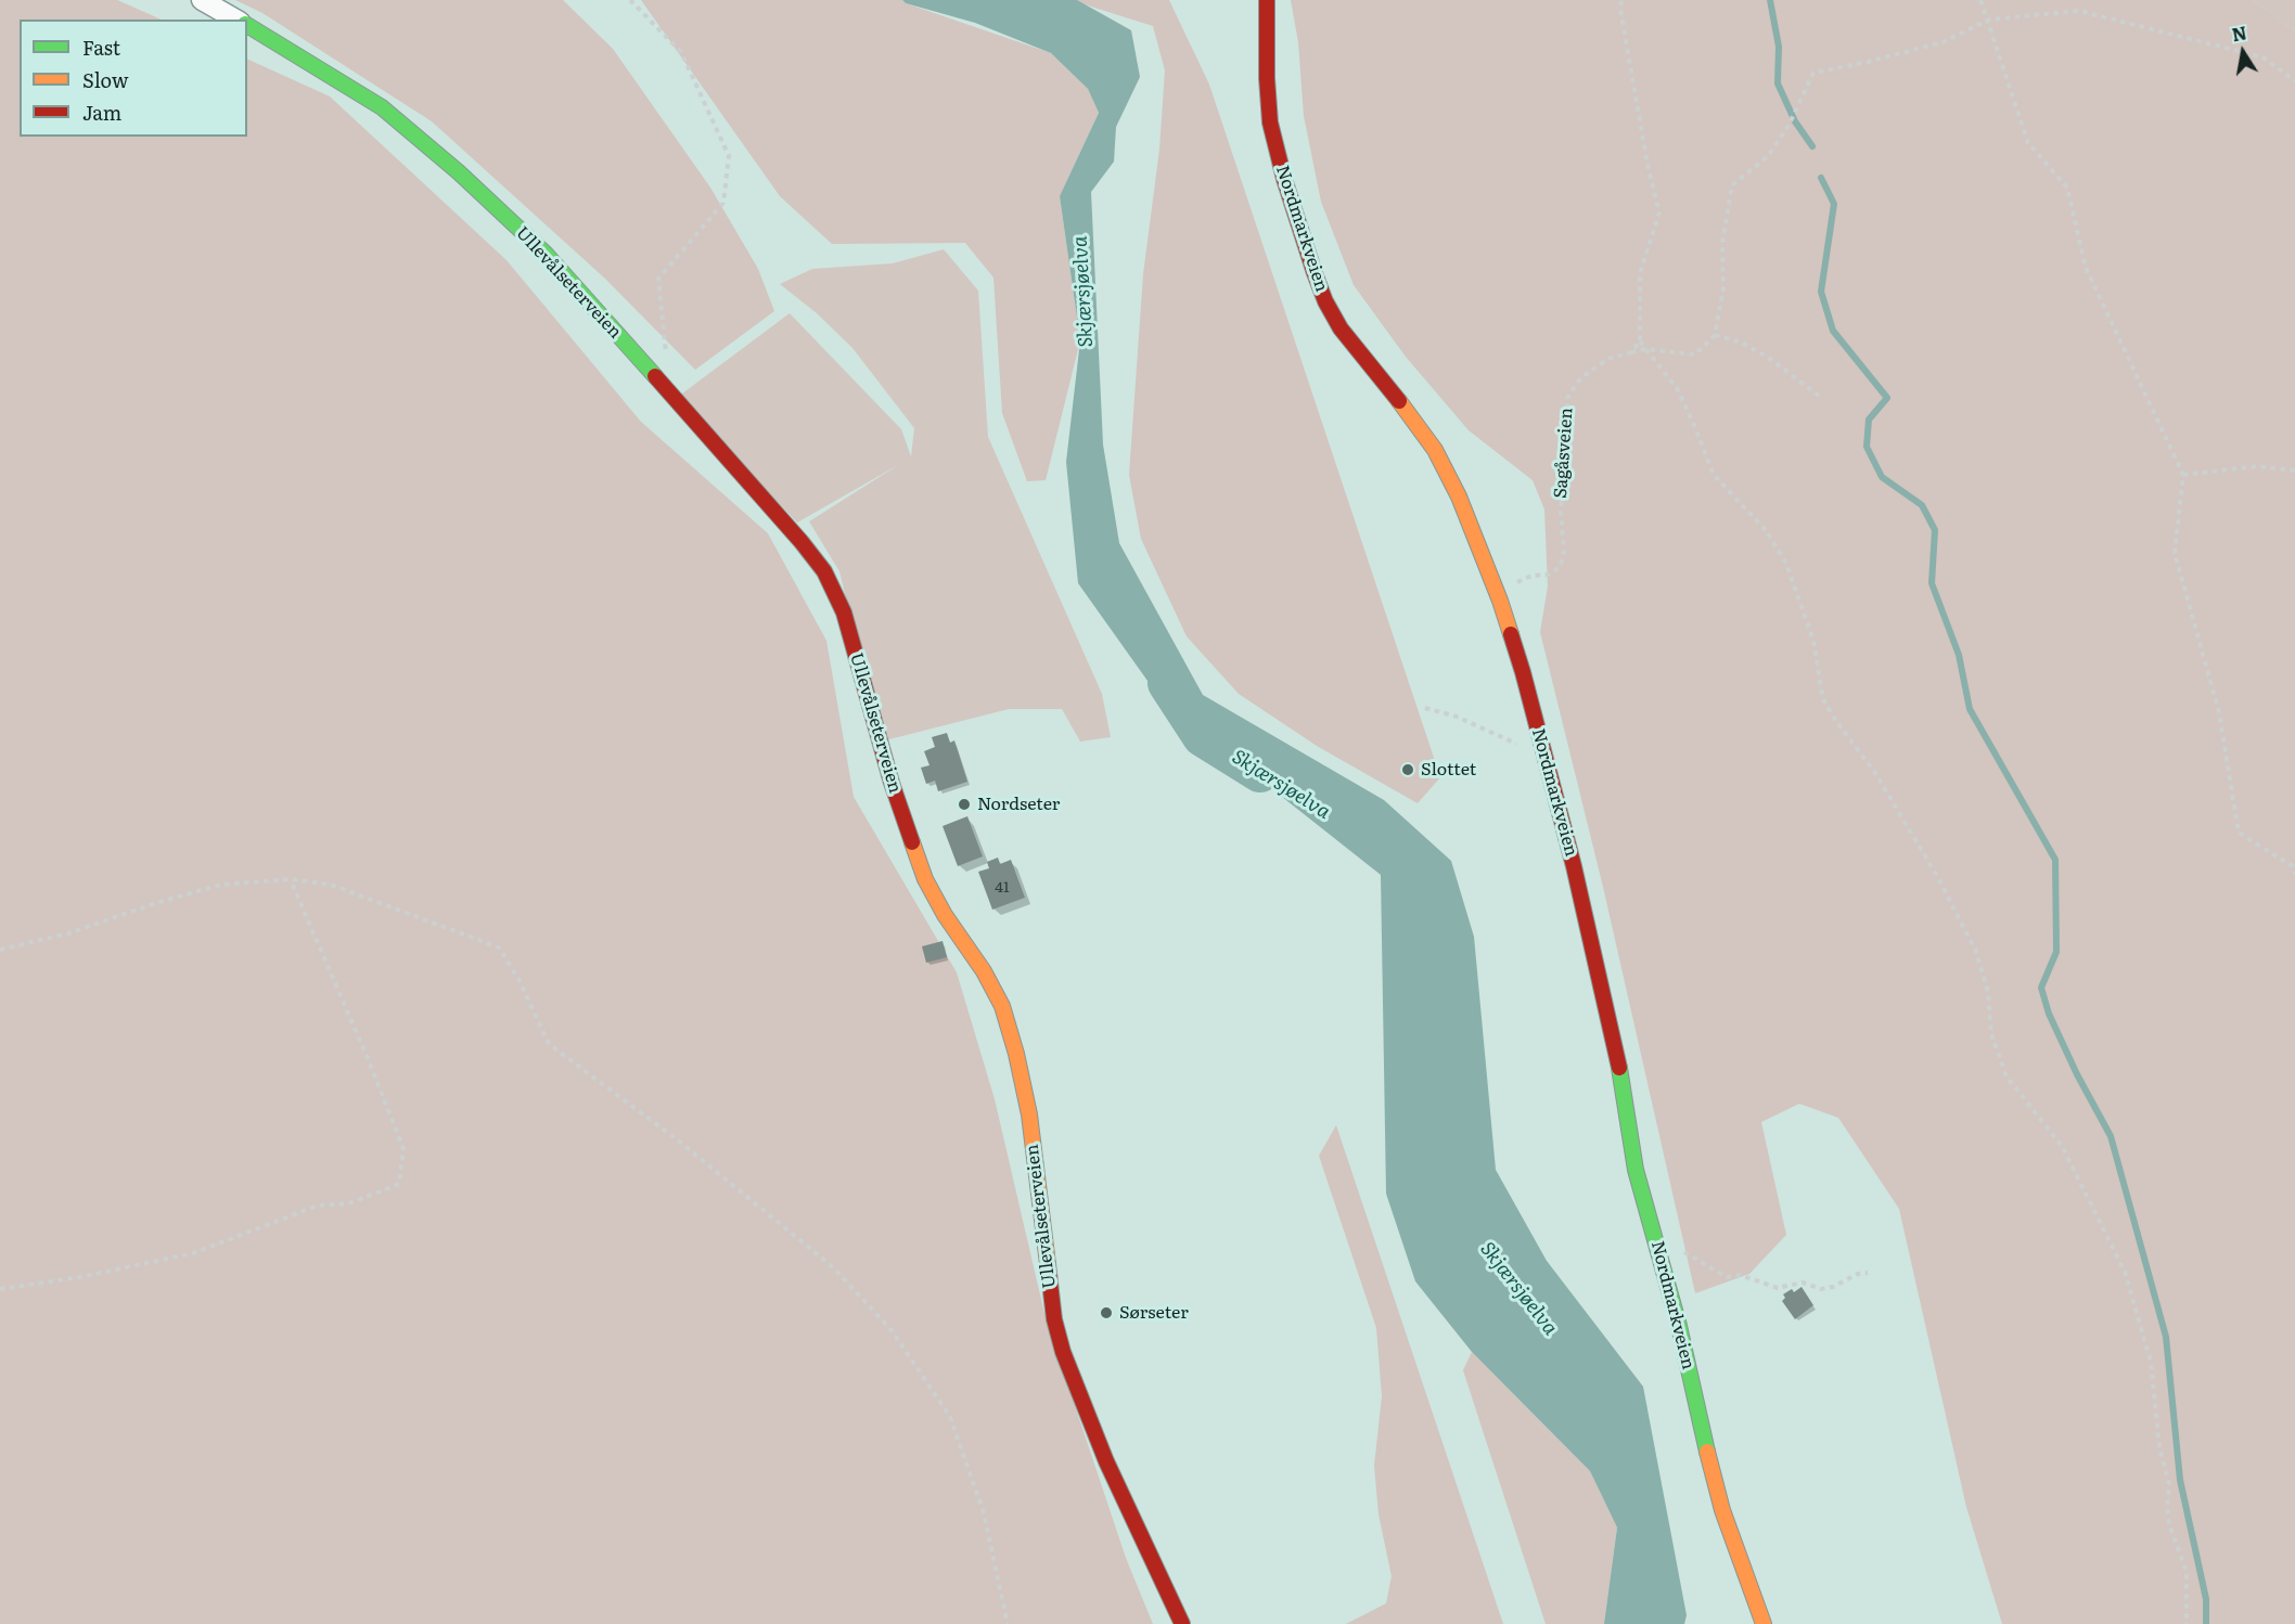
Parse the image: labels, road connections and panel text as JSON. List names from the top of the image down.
{
  "streets": {
    "street": ["Nordmarkveien", "Ullevålseterveien"],
    "path": ["Sagåsveien"]
  },
  "crossings": [
    ["Nordmarkveien", "Sagåsveien"]
  ],
  "water": ["Skjærsjøelva"],
  "places": ["Slottet", "Nordseter", "Sørseter"],
  "house_numbers": ["41"],
  "legend": ["Fast", "Slow", "Jam"],
  "north": "top"
}
